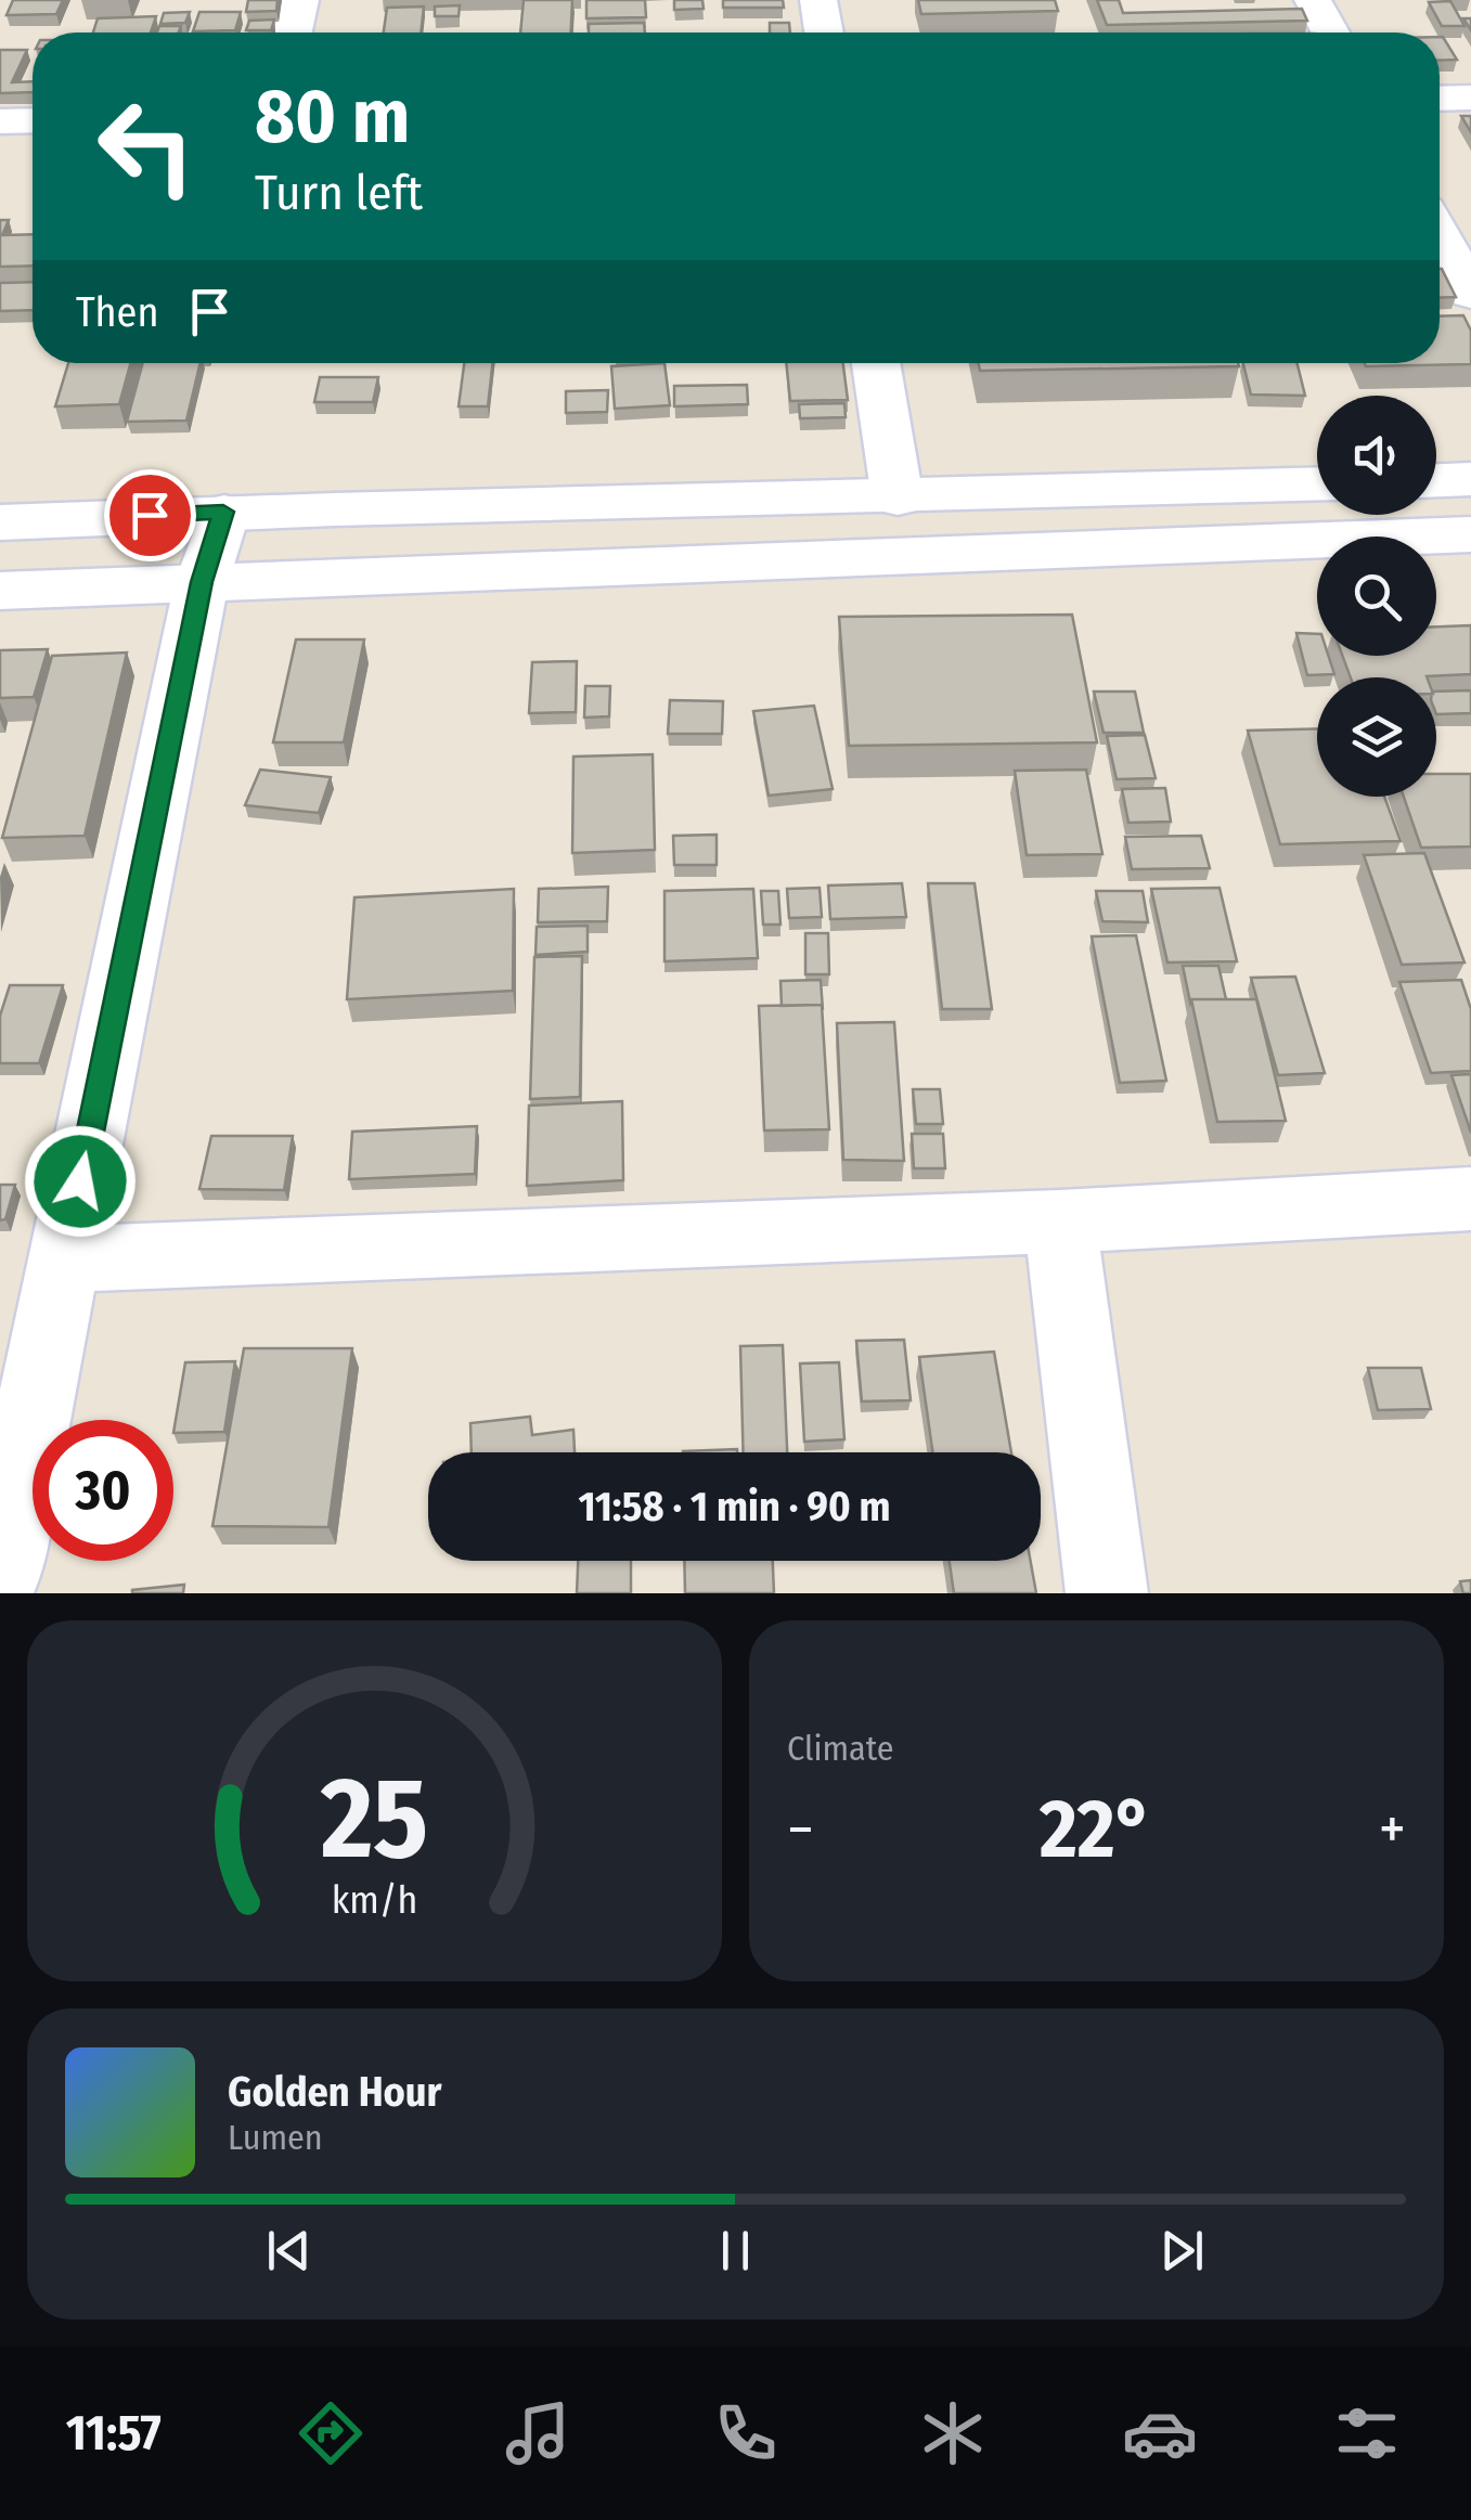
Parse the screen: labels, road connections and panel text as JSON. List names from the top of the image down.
{
  "page": {
    "turn": ["80 m", "Turn left"],
    "then": "Then",
    "limit": "30",
    "trip": "11:58 · 1 min · 90 m",
    "tile": "Climate",
    "heat": ["−", "22°", "+"],
    "song": ["Golden Hour", "Lumen"],
    "tabs": "11:57",
    "gauge": ["25", "km/h"]
  }
}
